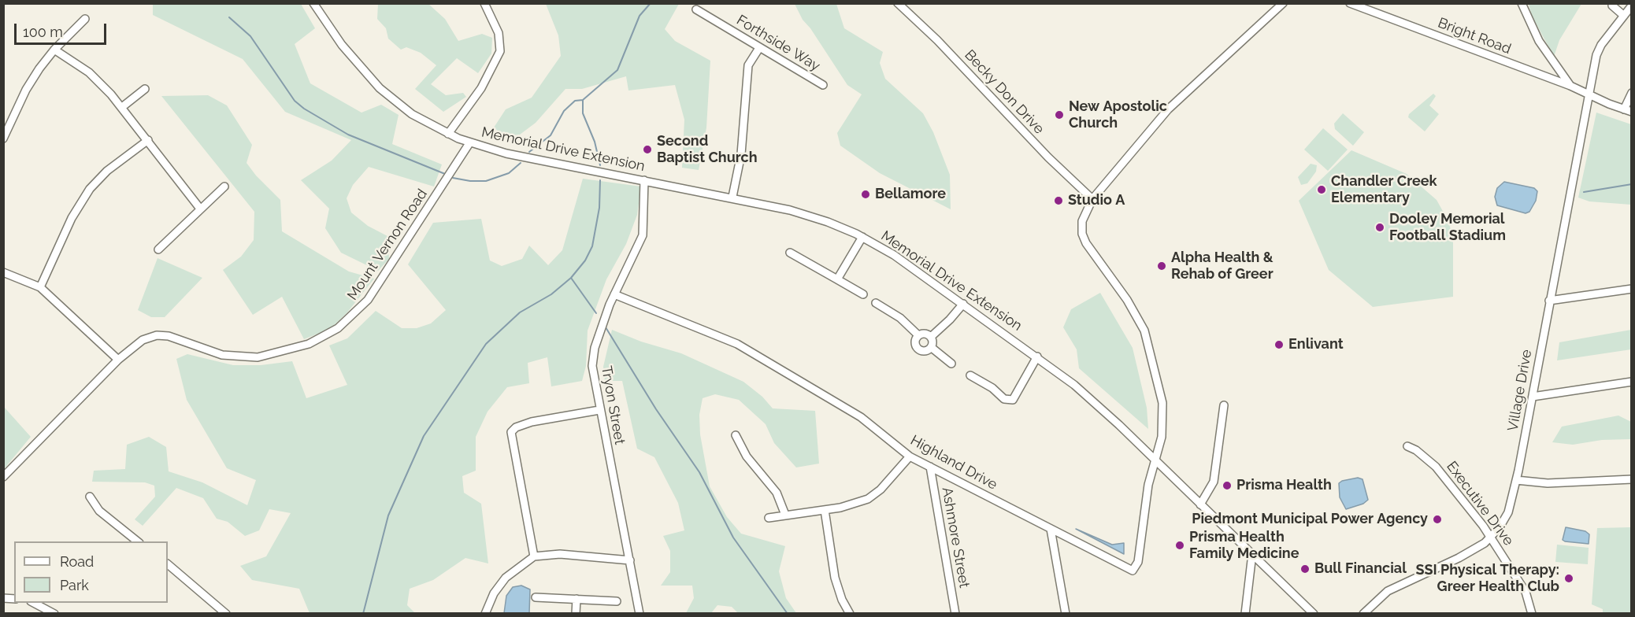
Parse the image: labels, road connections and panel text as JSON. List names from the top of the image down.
{
  "streets": {
    "street": [
      "Bright Road",
      "Forthside Way",
      "Becky Don Drive",
      "Memorial Drive Extension",
      "Mount Vernon Road",
      "Village Drive",
      "Tryon Street",
      "Highland Drive",
      "Executive Drive",
      "Ashmore Street"
    ]
  },
  "crossings": [
    ["Bright Road", "Village Drive"],
    ["Memorial Drive Extension", "Mount Vernon Road"],
    ["Memorial Drive Extension", "Tryon Street"],
    ["Memorial Drive Extension", "Highland Drive"],
    ["Village Drive", "Executive Drive"],
    ["Tryon Street", "Highland Drive"],
    ["Highland Drive", "Ashmore Street"]
  ],
  "places": [
    "New Apostolic Church",
    "Second Baptist Church",
    "Chandler Creek Elementary",
    "Bellamore",
    "Studio A",
    "Dooley Memorial Football Stadium",
    "Alpha Health & Rehab of Greer",
    "Enlivant",
    "Prisma Health",
    "Piedmont Municipal Power Agency",
    "Prisma Health Family Medicine",
    "Bull Financial",
    "SSI Physical Therapy: Greer Health Club"
  ],
  "legend": ["Road", "Park"],
  "scale_bar": "100 m"
}
